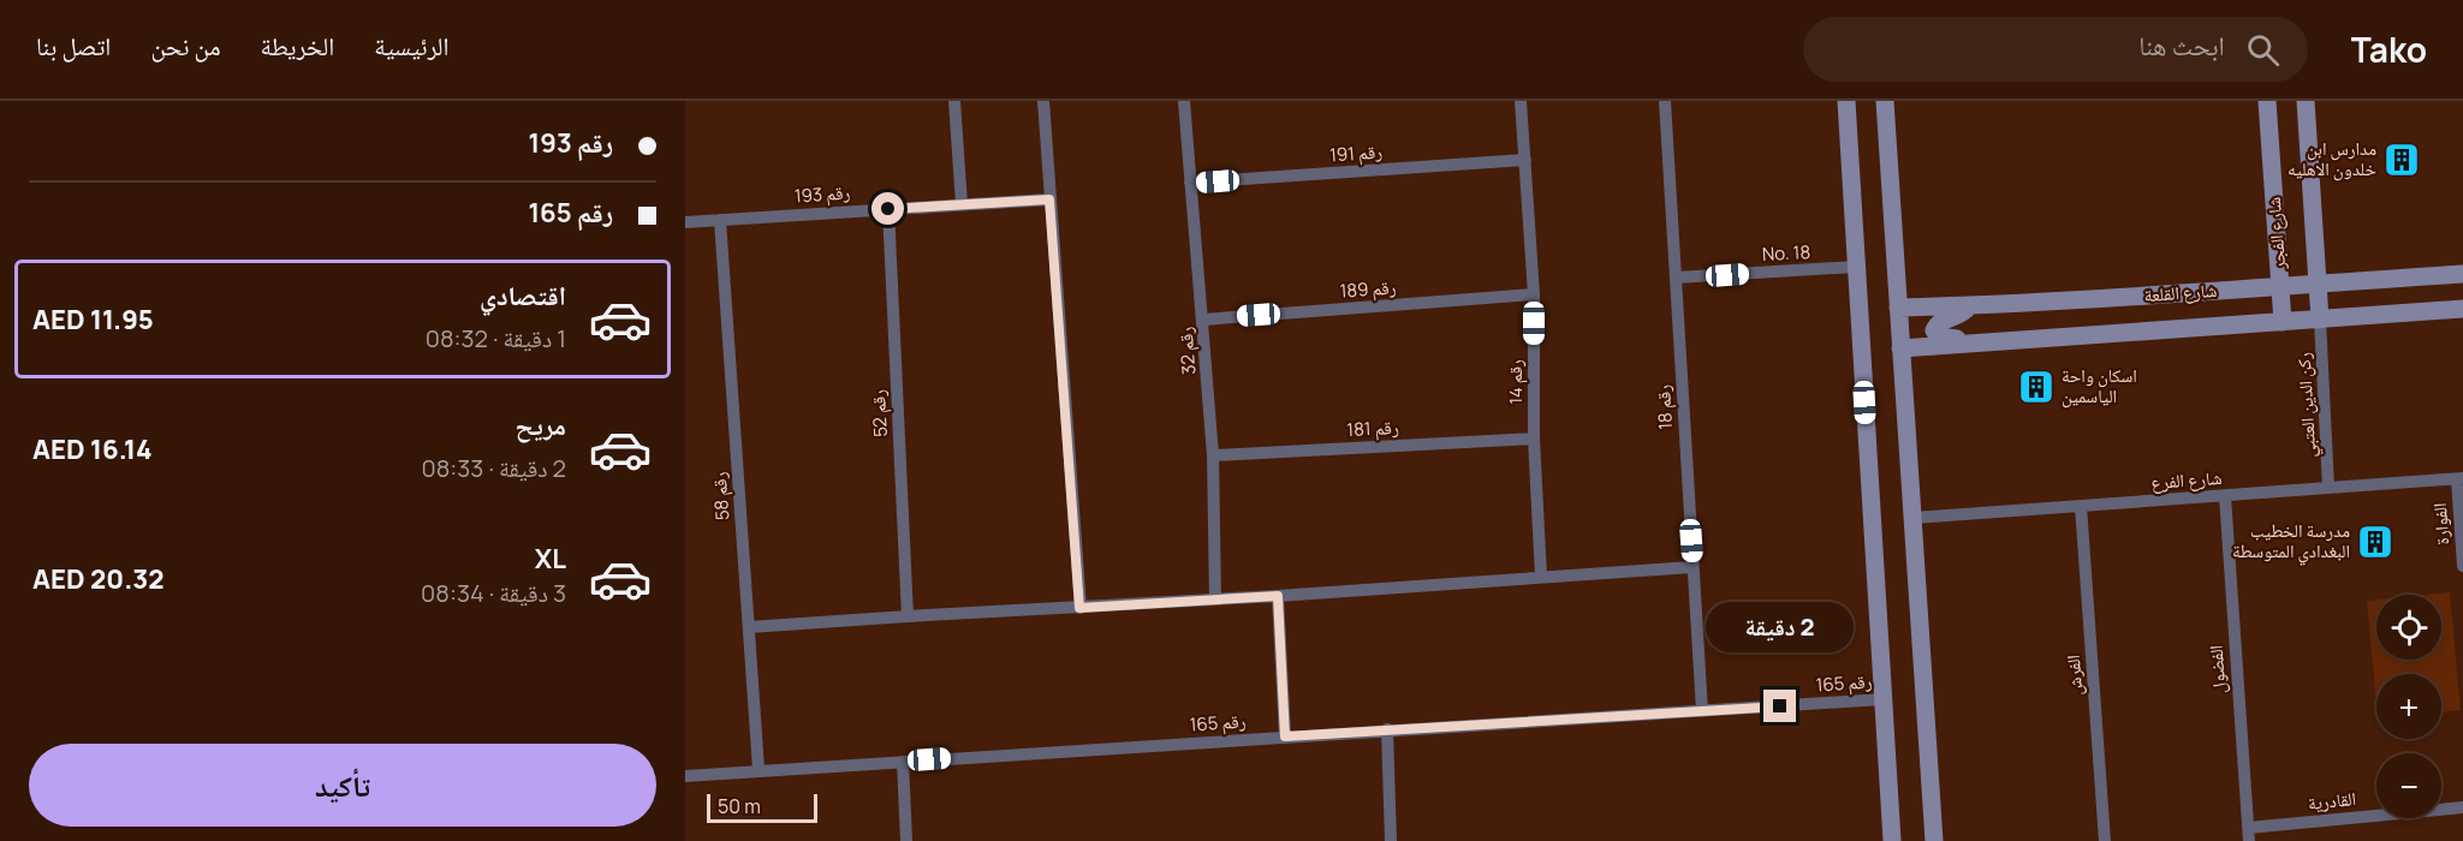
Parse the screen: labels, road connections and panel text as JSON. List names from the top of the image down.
{
  "streets": {
    "street": [
      "رقم 191",
      "رقم 193",
      "شارع الفجر",
      "No. 18",
      "رقم 189",
      "شارع القلعة",
      "رقم 32",
      "رقم 14",
      "ركن الدين العتبي",
      "رقم 18",
      "رقم 52",
      "رقم 181",
      "شارع الفرع",
      "رقم 58",
      "الفوارة",
      "الفضول",
      "الفرش",
      "رقم 165",
      "القادرية"
    ]
  },
  "crossings": [
    ["رقم 191", "رقم 32"],
    ["رقم 191", "رقم 14"],
    ["رقم 193", "رقم 52"],
    ["رقم 193", "رقم 58"],
    ["شارع الفجر", "شارع القلعة"],
    ["شارع الفجر", "ركن الدين العتبي"],
    ["No. 18", "رقم 18"],
    ["رقم 189", "رقم 32"],
    ["رقم 189", "رقم 14"],
    ["شارع القلعة", "ركن الدين العتبي"],
    ["رقم 32", "رقم 181"],
    ["رقم 14", "رقم 181"],
    ["ركن الدين العتبي", "شارع الفرع"],
    ["رقم 18", "رقم 165"],
    ["شارع الفرع", "الفوارة"],
    ["شارع الفرع", "الفضول"],
    ["شارع الفرع", "الفرش"],
    ["رقم 58", "رقم 165"],
    ["الفضول", "القادرية"]
  ],
  "places": {
    "building": ["مدارس ابن خلدون الاهليه", "اسكان واحة الياسمين", "مدرسة الخطيب البغدادي المتوسطة"]
  },
  "scale_bar": "50 m",
  "page": {
    "header": "Tako",
    "search": "ابحث هنا",
    "nav": [
      "الرئيسية",
      "الخريطة",
      "من نحن",
      "اتصل بنا"
    ],
    "banner": ["رقم 193", "رقم 165"],
    "list": [
      {
        "name": "اقتصادي",
        "note": "1 دقيقة · 08:32",
        "value": "AED 11.95"
      },
      {
        "name": "مريح",
        "note": "2 دقيقة · 08:33",
        "value": "AED 16.14"
      },
      {
        "name": "XL",
        "note": "3 دقيقة · 08:34",
        "value": "AED 20.32"
      }
    ],
    "map_buttons": ["+", "−"],
    "bubble": "2 دقيقة",
    "buttons": "تأكيد",
    "scale": "50 m"
  }
}
